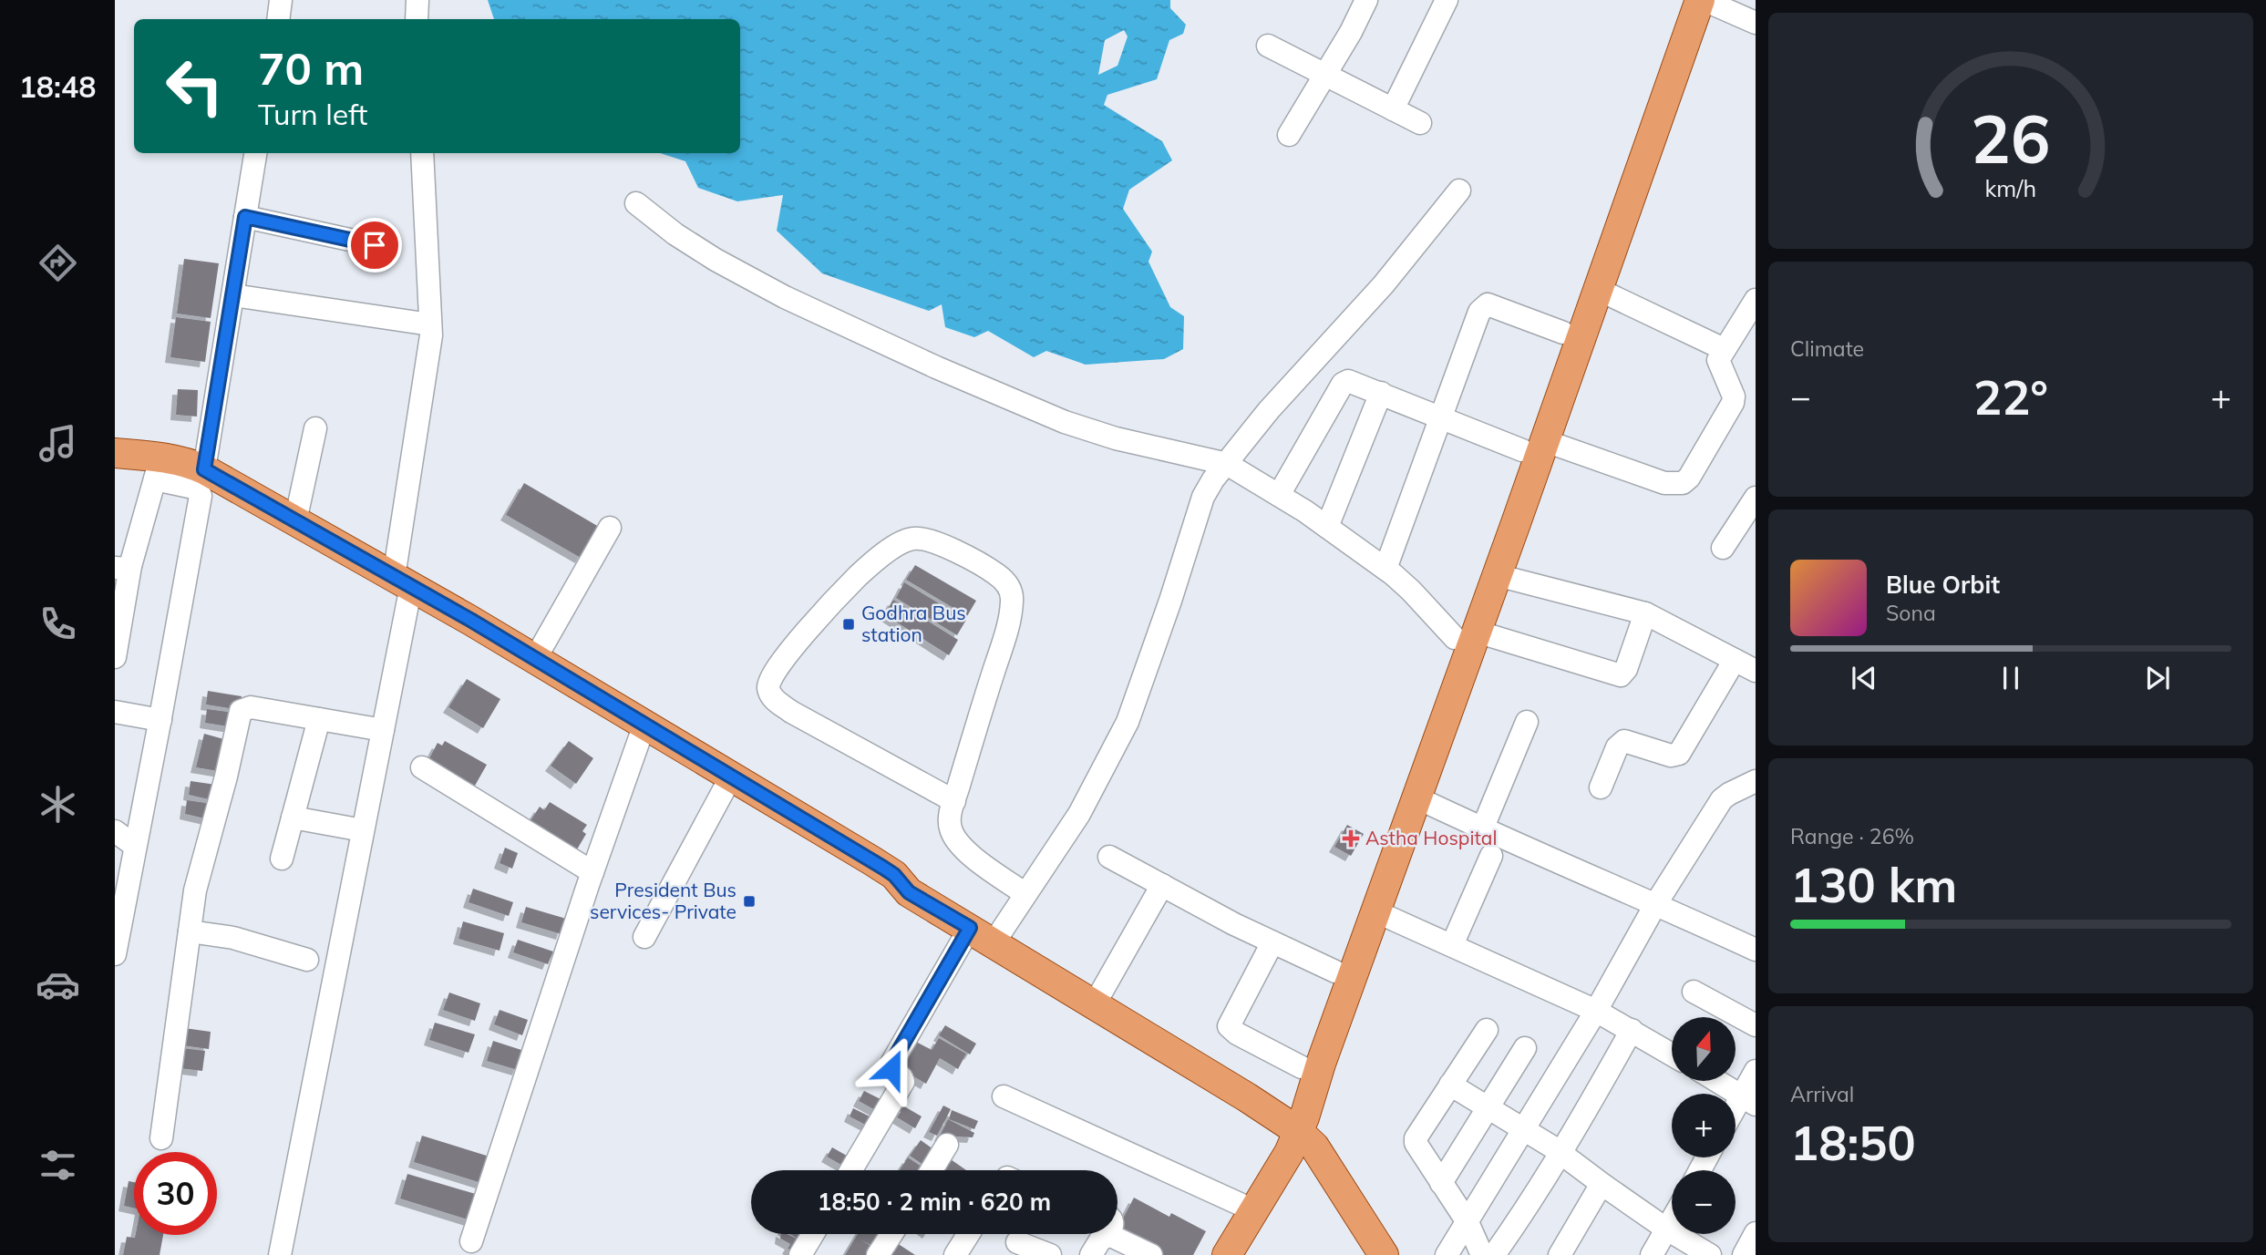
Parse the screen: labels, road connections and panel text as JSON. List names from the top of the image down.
{
  "places": {
    "transit": ["Godhra Bus station", "President Bus services- Private"],
    "health": ["Astha Hospital"]
  },
  "north": "top",
  "page": {
    "tabs": "18:48",
    "turn": ["70 m", "Turn left"],
    "tile": [
      "Climate",
      ["Range · 26%", "130 km"],
      ["Arrival", "18:50"]
    ],
    "heat": ["−", "22°", "+"],
    "song": ["Blue Orbit", "Sona"],
    "map_buttons": ["+", "−"],
    "limit": "30",
    "trip": "18:50 · 2 min · 620 m",
    "gauge": ["26", "km/h"]
  }
}
